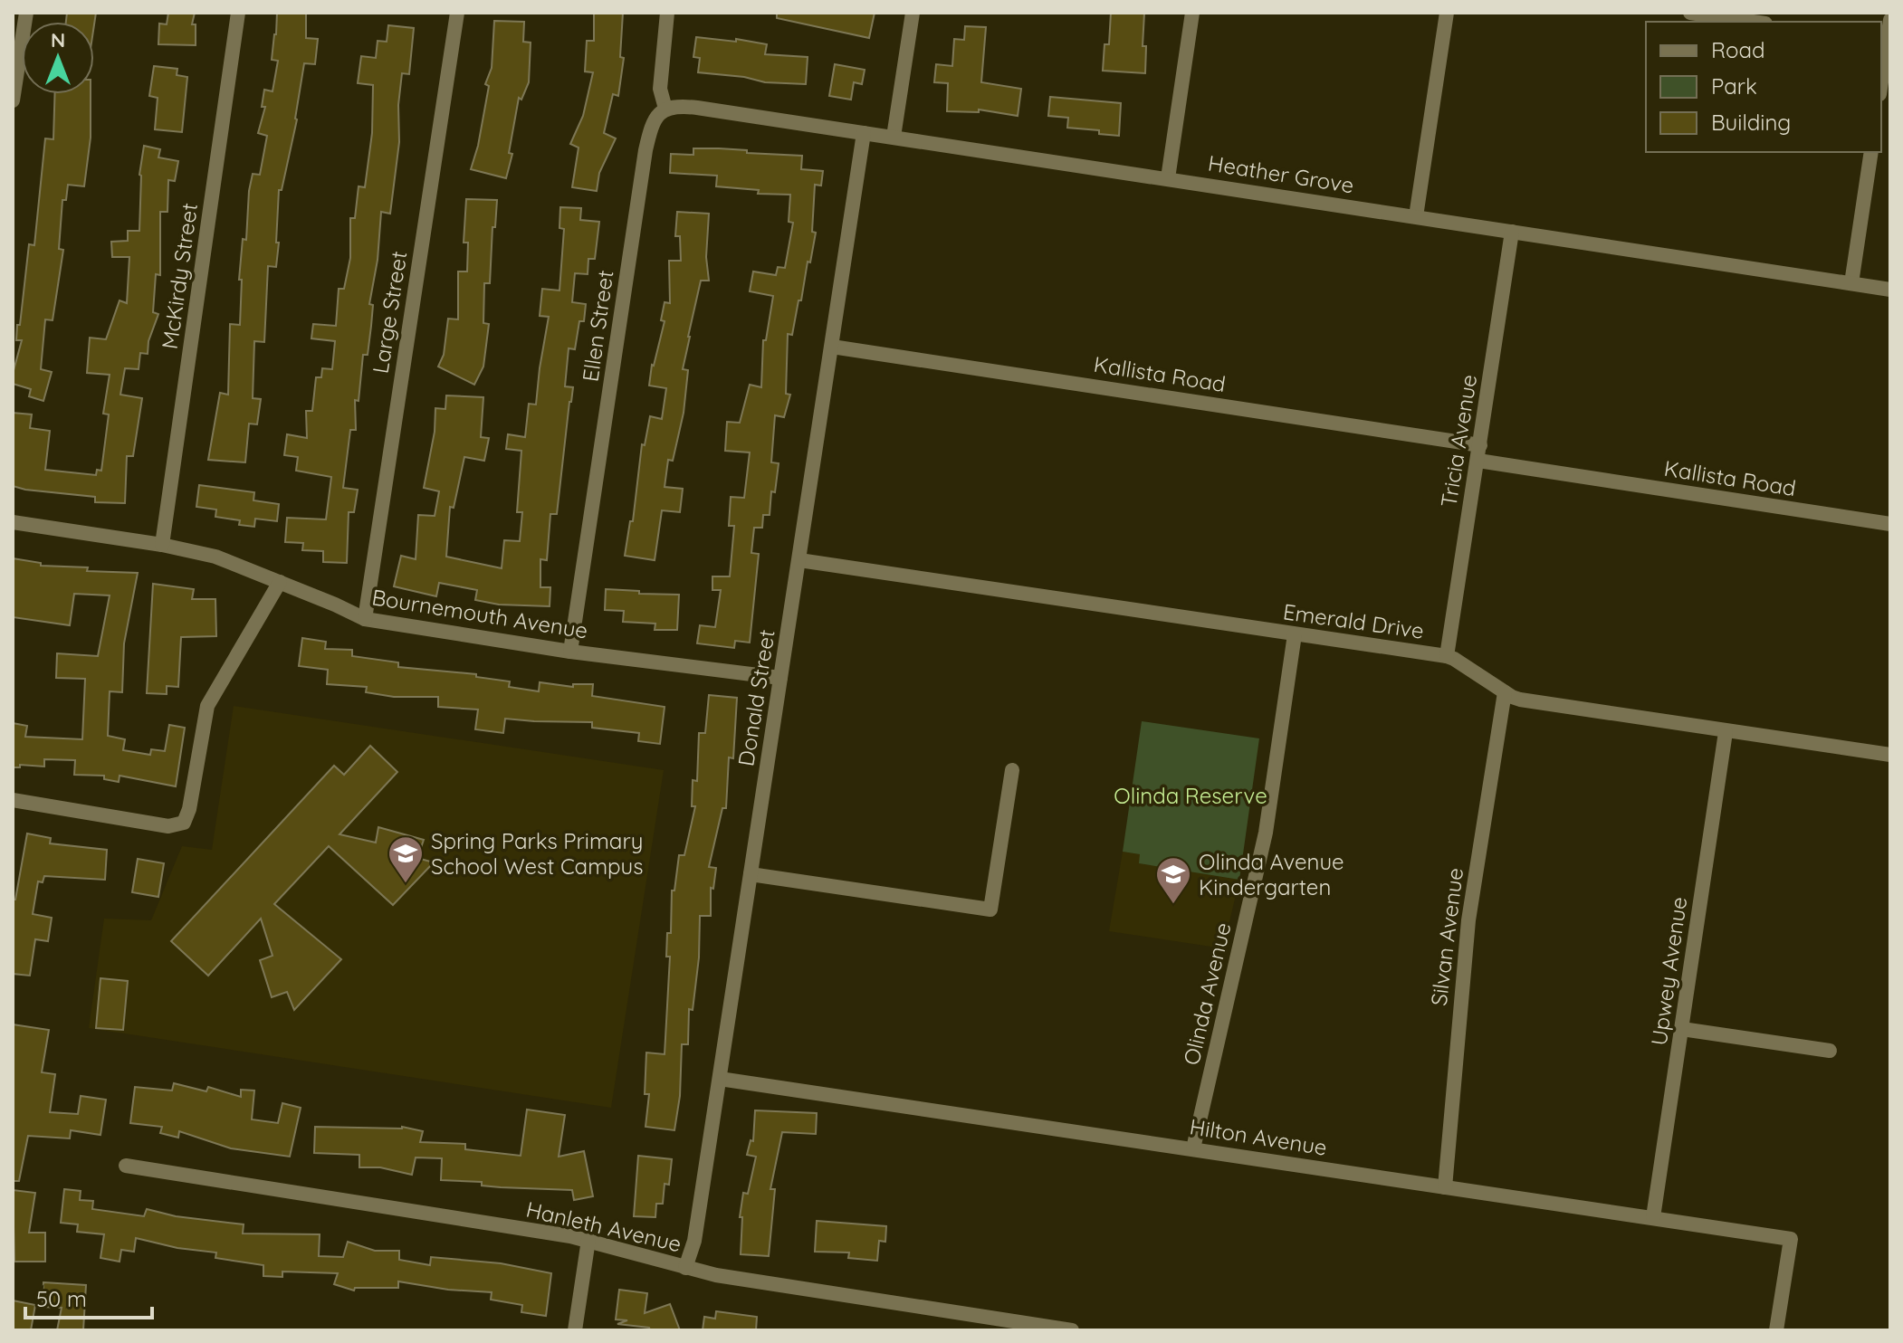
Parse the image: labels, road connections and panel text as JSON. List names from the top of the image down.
{
  "streets": {
    "street": [
      "Heather Grove",
      "McKirdy Street",
      "Large Street",
      "Ellen Street",
      "Kallista Road",
      "Tricia Avenue",
      "Bournemouth Avenue",
      "Emerald Drive",
      "Donald Street",
      "Silvan Avenue",
      "Upwey Avenue",
      "Olinda Avenue",
      "Hilton Avenue",
      "Hanleth Avenue"
    ]
  },
  "crossings": [
    ["Heather Grove", "Ellen Street"],
    ["Heather Grove", "Tricia Avenue"],
    ["Heather Grove", "Donald Street"],
    ["McKirdy Street", "Bournemouth Avenue"],
    ["Large Street", "Bournemouth Avenue"],
    ["Ellen Street", "Bournemouth Avenue"],
    ["Kallista Road", "Tricia Avenue"],
    ["Kallista Road", "Donald Street"],
    ["Tricia Avenue", "Emerald Drive"],
    ["Bournemouth Avenue", "Donald Street"],
    ["Emerald Drive", "Donald Street"],
    ["Emerald Drive", "Silvan Avenue"],
    ["Emerald Drive", "Upwey Avenue"],
    ["Emerald Drive", "Olinda Avenue"],
    ["Donald Street", "Hilton Avenue"],
    ["Donald Street", "Hanleth Avenue"],
    ["Silvan Avenue", "Hilton Avenue"],
    ["Upwey Avenue", "Hilton Avenue"],
    ["Olinda Avenue", "Hilton Avenue"]
  ],
  "parks": ["Olinda Reserve"],
  "places": {
    "school or university": ["Spring Parks Primary School West Campus", "Olinda Avenue Kindergarten"]
  },
  "legend": ["Road", "Park", "Building"],
  "scale_bar": "50 m",
  "north": "top"
}
